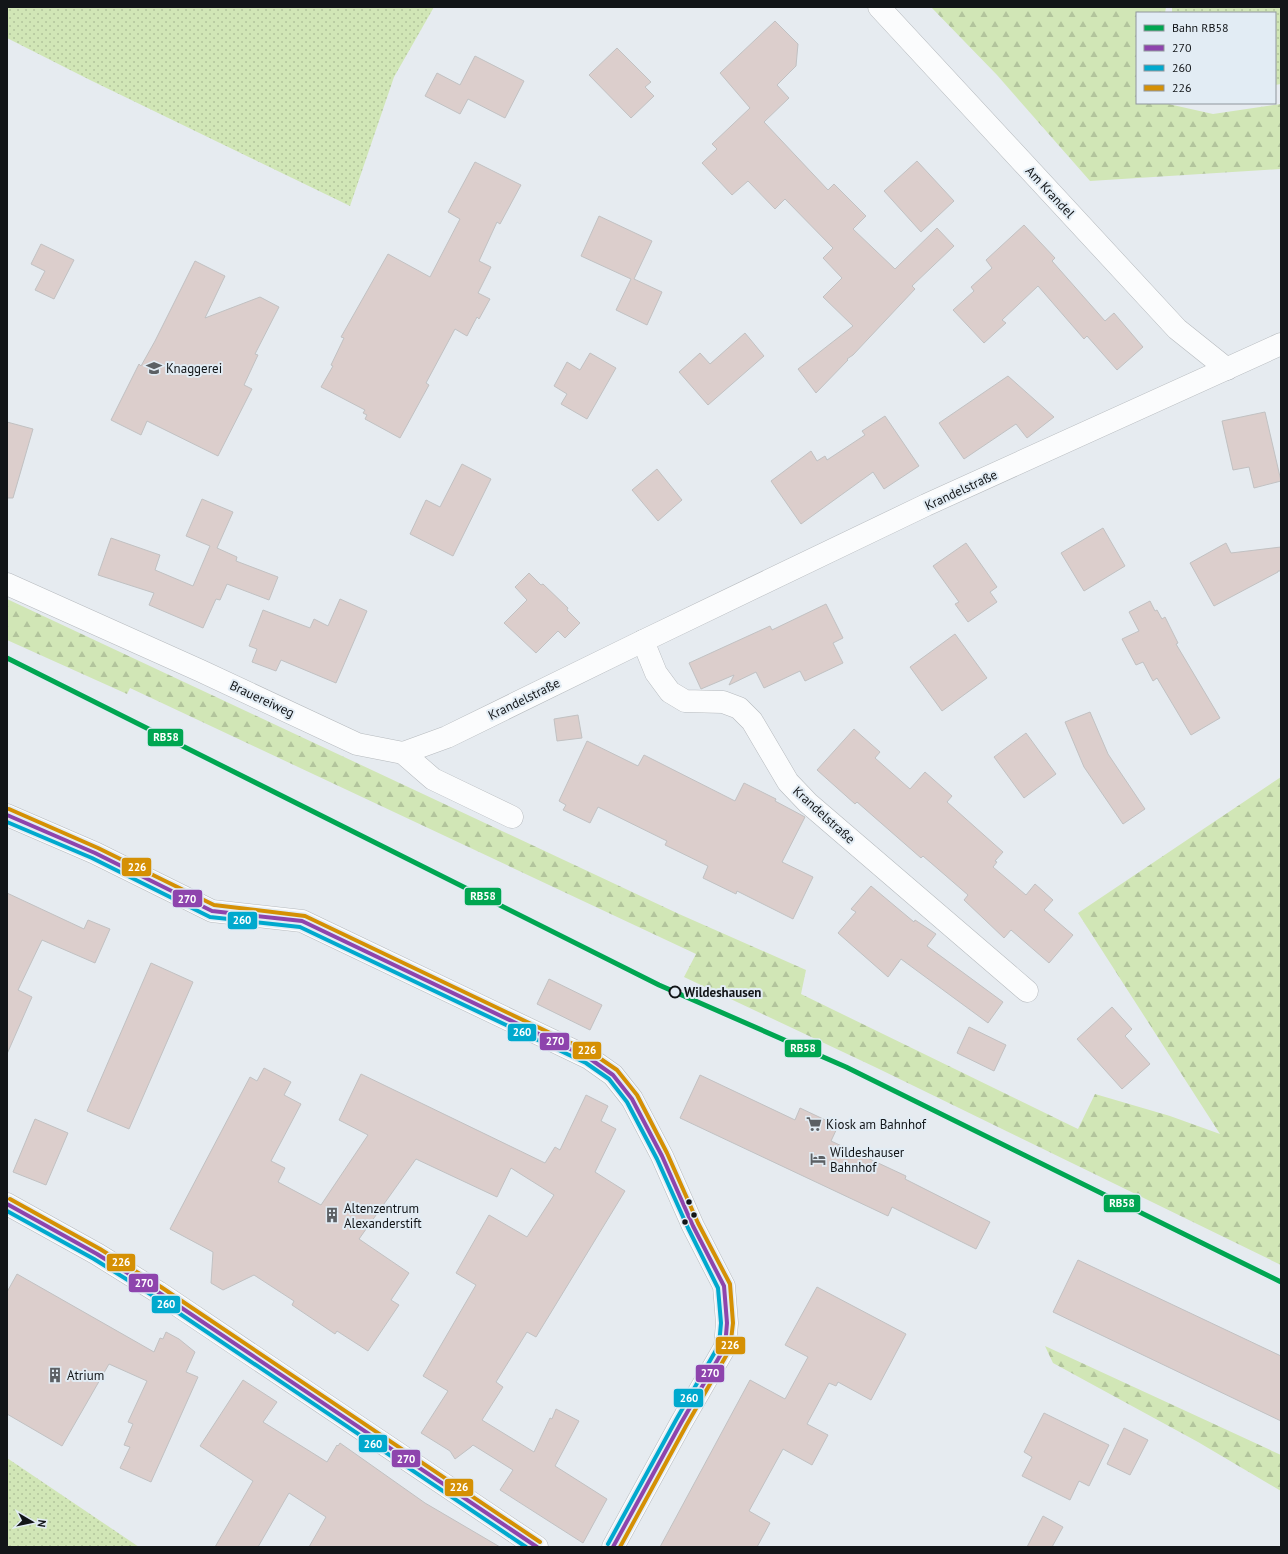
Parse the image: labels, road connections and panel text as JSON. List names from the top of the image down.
{
  "streets": {
    "street": ["Am Krandel", "Krandelstraße", "Brauereiweg"]
  },
  "crossings": [
    ["Am Krandel", "Krandelstraße"],
    ["Krandelstraße", "Brauereiweg"]
  ],
  "places": {
    "school or university": ["Knaggerei"],
    "other": ["Wildeshausen"],
    "supermarket": ["Kiosk am Bahnhof"],
    "hotel": ["Wildeshauser Bahnhof"],
    "building": ["Altenzentrum Alexanderstift", "Atrium"]
  },
  "lines": [
    "rail line RB58",
    "transit line 226",
    "transit line 270",
    "transit line 260"
  ],
  "legend": [
    "Bahn RB58",
    "270",
    "260",
    "226"
  ],
  "north": "right"
}
